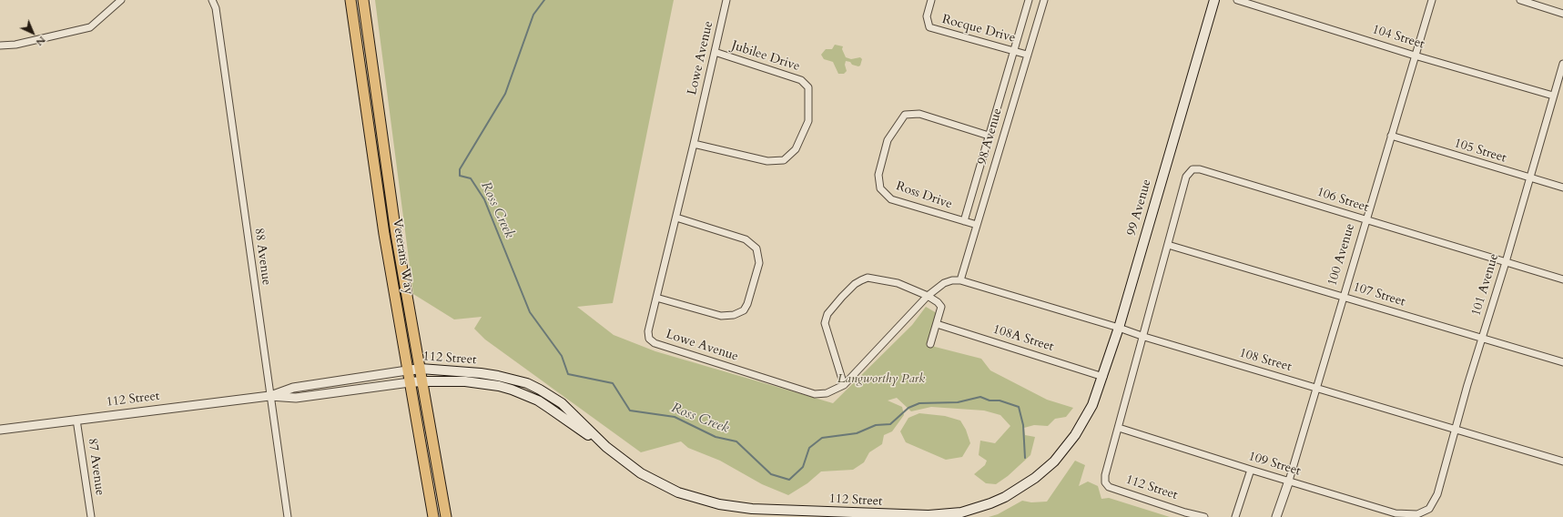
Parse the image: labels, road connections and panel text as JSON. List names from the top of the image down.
{
  "streets": {
    "main road": ["99 Avenue", "Veterans Way", "112 Street"],
    "street": [
      "Rocque Drive",
      "104 Street",
      "Jubilee Drive",
      "Lowe Avenue",
      "98 Avenue",
      "105 Street",
      "Ross Drive",
      "106 Street",
      "100 Avenue",
      "88 Avenue",
      "101 Avenue",
      "107 Street",
      "108A Street",
      "108 Street",
      "109 Street",
      "87 Avenue"
    ]
  },
  "crossings": [
    ["Rocque Drive", "98 Avenue"],
    ["104 Street", "100 Avenue"],
    ["104 Street", "101 Avenue"],
    ["Jubilee Drive", "Lowe Avenue"],
    ["Lowe Avenue", "98 Avenue"],
    ["Lowe Avenue", "108 Street"],
    ["98 Avenue", "Ross Drive"],
    ["98 Avenue", "108 Street"],
    ["105 Street", "100 Avenue"],
    ["105 Street", "101 Avenue"],
    ["106 Street", "100 Avenue"],
    ["106 Street", "101 Avenue"],
    ["106 Street", "107 Street"],
    ["99 Avenue", "108A Street"],
    ["99 Avenue", "112 Street"],
    ["99 Avenue", "108 Street"],
    ["100 Avenue", "107 Street"],
    ["100 Avenue", "108 Street"],
    ["100 Avenue", "109 Street"],
    ["88 Avenue", "112 Street"],
    ["Veterans Way", "112 Street"],
    ["101 Avenue", "107 Street"],
    ["101 Avenue", "108 Street"],
    ["101 Avenue", "109 Street"],
    ["112 Street", "109 Street"],
    ["112 Street", "87 Avenue"]
  ],
  "water": ["Ross Creek"],
  "parks": ["Langworthy Park"],
  "north": "bottom right"
}
